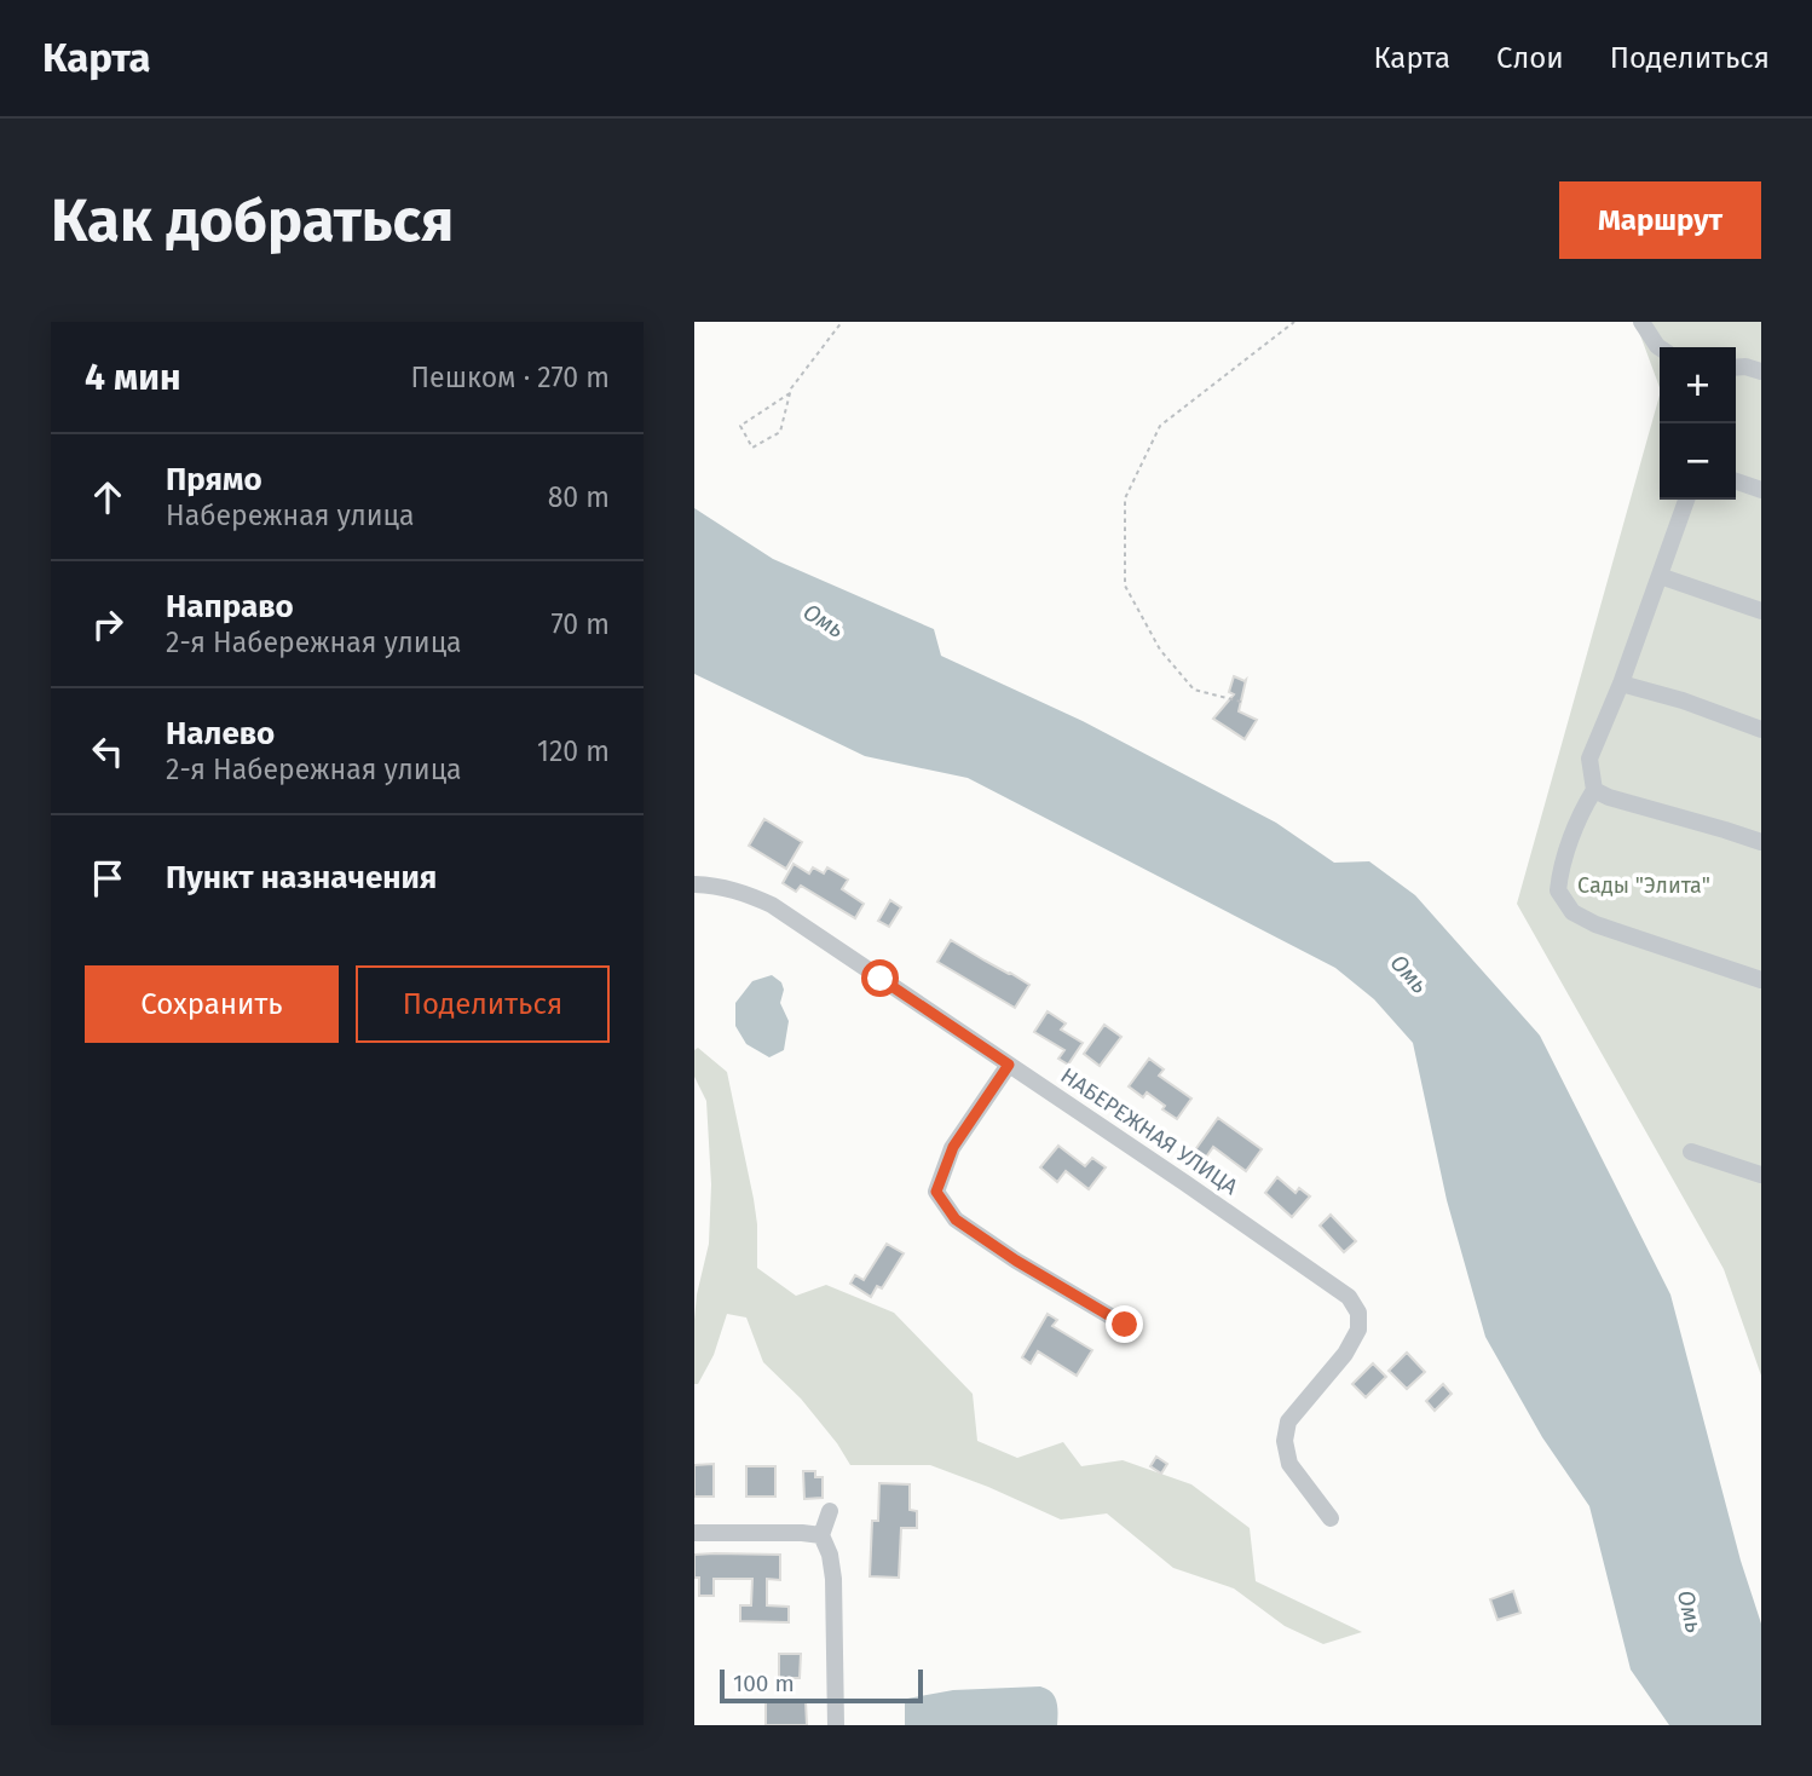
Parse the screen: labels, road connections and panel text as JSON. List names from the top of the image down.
{
  "streets": {
    "street": ["НАБЕРЕЖНАЯ УЛИЦА"]
  },
  "water": ["Омь"],
  "parks": ["Сады \"Элита\""],
  "scale_bar": "100 m",
  "page": {
    "header": "Карта",
    "nav": ["Карта", "Слои", "Поделиться"],
    "buttons": [
      "Маршрут",
      ["Сохранить", "Поделиться"]
    ],
    "title": "Как добраться",
    "heading": ["4 мин", "Пешком · 270 m"],
    "map_buttons": ["+", "−"],
    "list": [
      ["Прямо", "Набережная улица", "80 m"],
      ["Направо", "2-я Набережная улица", "70 m"],
      ["Налево", "2-я Набережная улица", "120 m"],
      "Пункт назначения"
    ],
    "scale": "100 m"
  }
}
